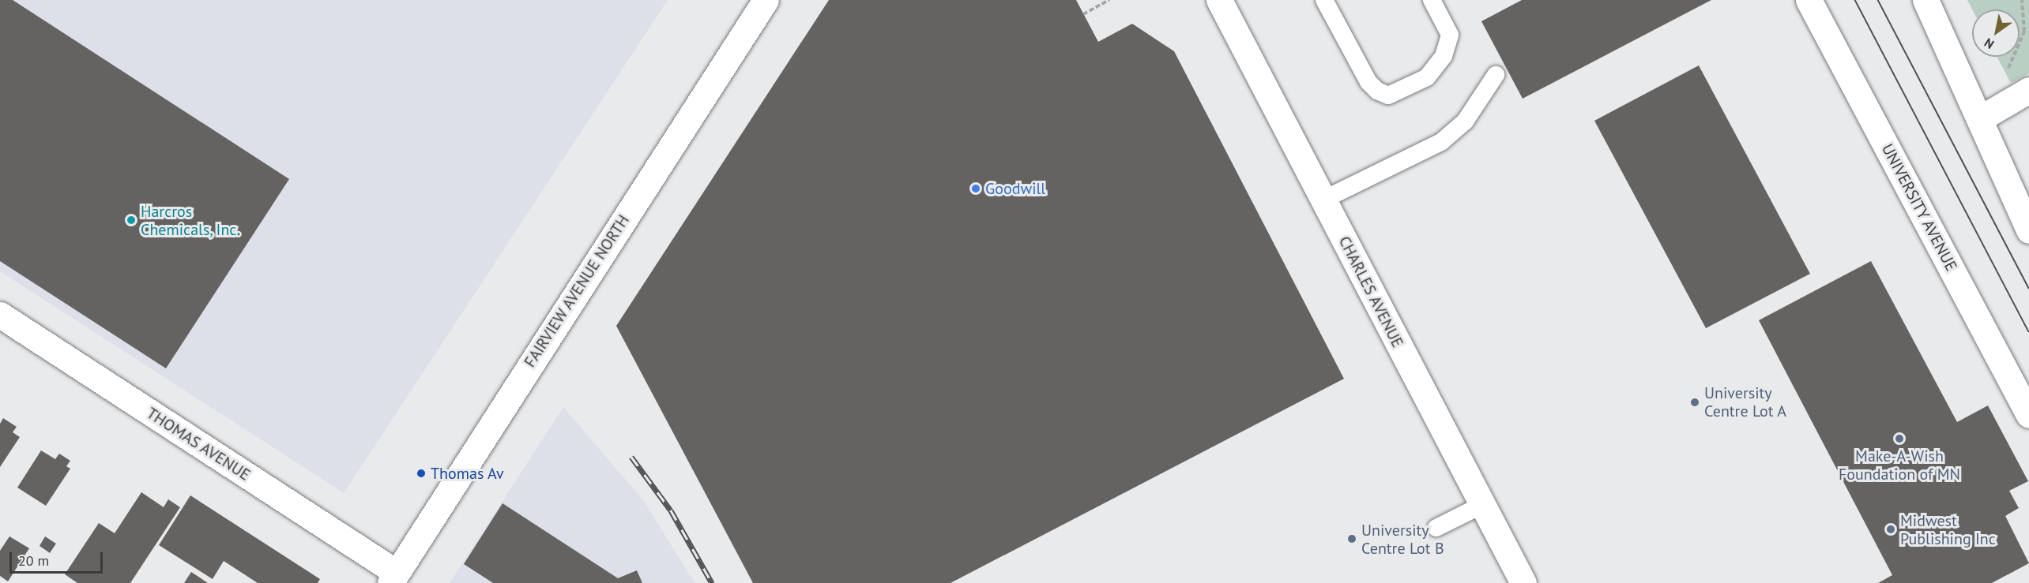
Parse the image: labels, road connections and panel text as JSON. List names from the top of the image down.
{
  "streets": {
    "street": [
      "UNIVERSITY AVENUE",
      "FAIRVIEW AVENUE NORTH",
      "CHARLES AVENUE",
      "THOMAS AVENUE"
    ]
  },
  "crossings": [
    ["FAIRVIEW AVENUE NORTH", "THOMAS AVENUE"]
  ],
  "places": [
    "Goodwill",
    "Harcros Chemicals, Inc.",
    "University Centre Lot A",
    "Make-A-Wish Foundation of MN",
    "Thomas Av",
    "Midwest Publishing Inc",
    "University Centre Lot B"
  ],
  "scale_bar": "20 m",
  "north": "bottom left"
}
